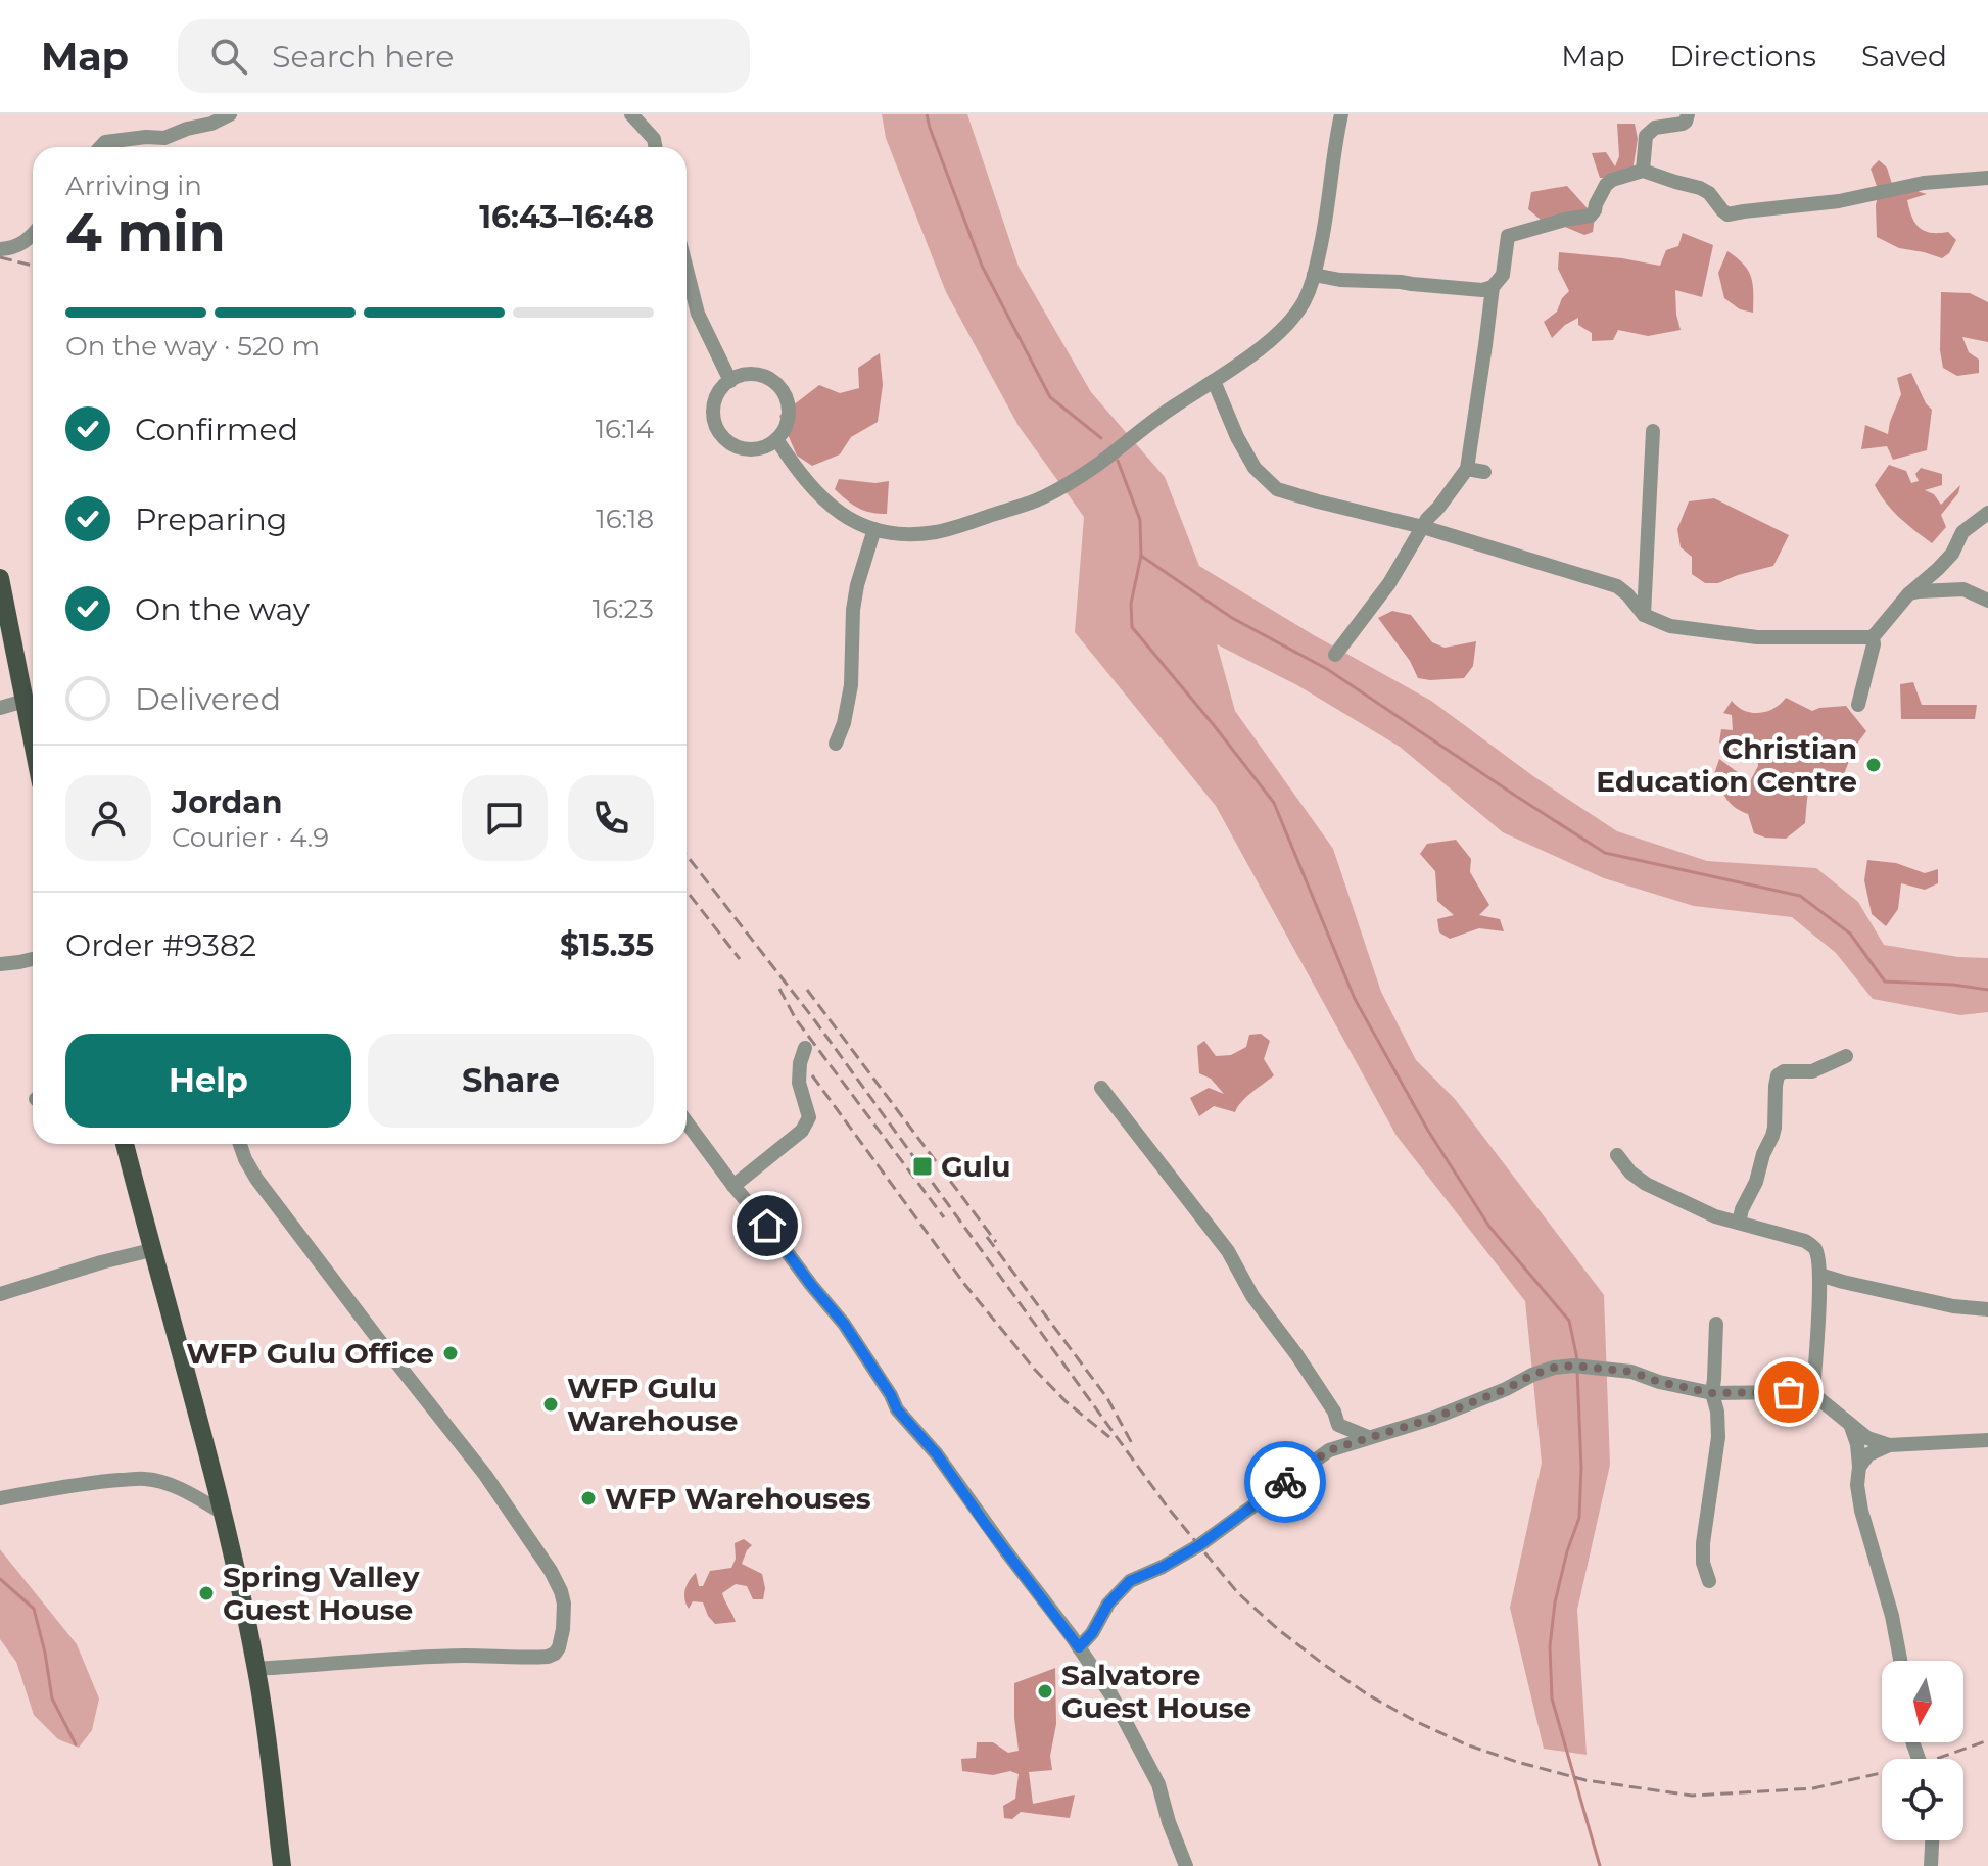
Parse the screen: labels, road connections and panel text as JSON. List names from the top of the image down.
{
  "places": {
    "other": [
      "Christian Education Centre",
      "WFP Gulu Office",
      "WFP Gulu Warehouse",
      "WFP Warehouses",
      "Spring Valley Guest House",
      "Salvatore Guest House"
    ],
    "transit": ["Gulu"]
  },
  "north": "bottom",
  "page": {
    "header": "Map",
    "search": "Search here",
    "nav": ["Map", "Directions", "Saved"],
    "heading": ["4 min", "Arriving in", "16:43–16:48"],
    "panel": [
      "Jordan",
      "Courier · 4.9",
      "Order #9382",
      "$15.35"
    ],
    "bar": "On the way · 520 m",
    "list": [
      ["Confirmed", "16:14"],
      ["Preparing", "16:18"],
      ["On the way", "16:23"],
      "Delivered"
    ],
    "buttons": ["Help", "Share"]
  }
}
